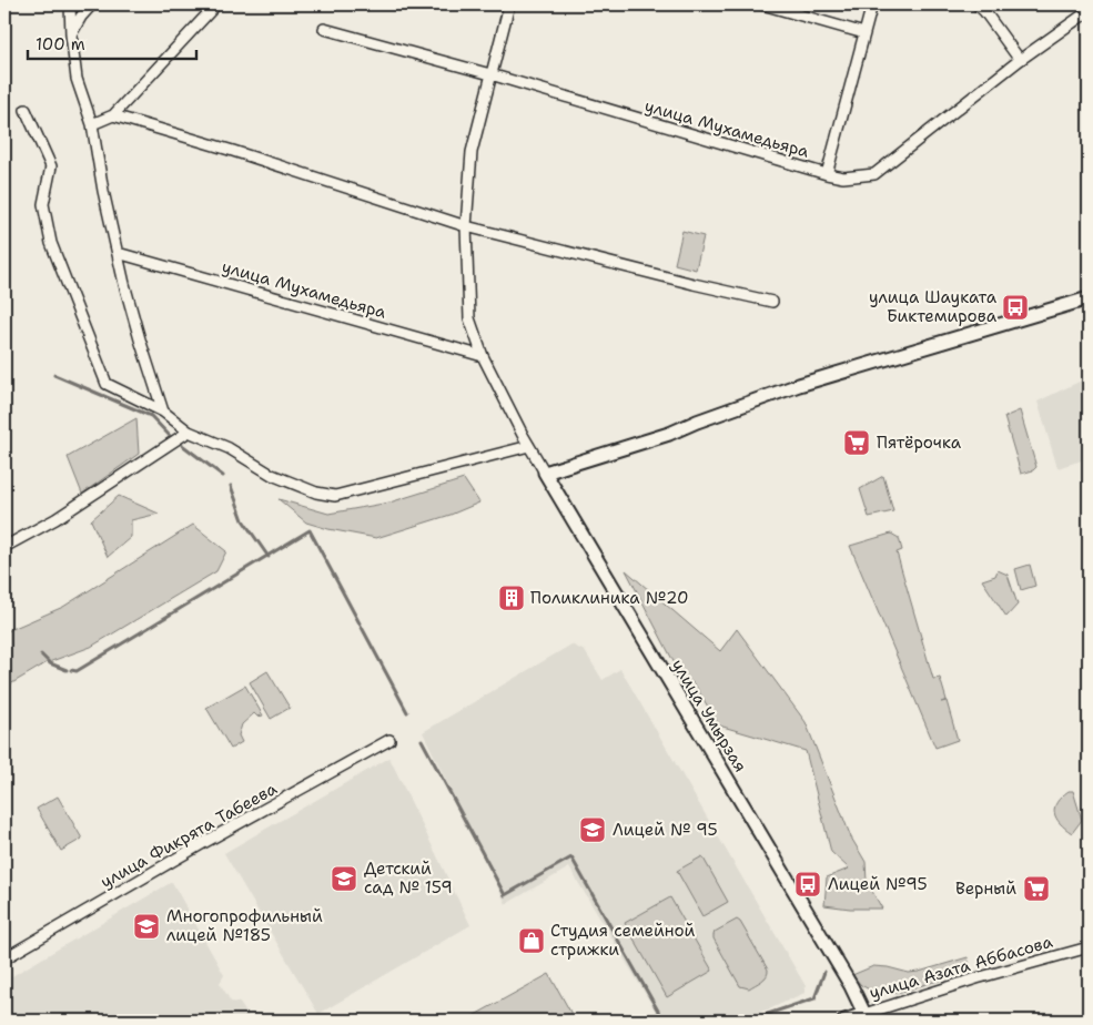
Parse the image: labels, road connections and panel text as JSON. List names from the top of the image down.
{
  "streets": {
    "street": [
      "улица Мухамедьяра",
      "улица Умырзая",
      "улица Фикрята Табеева",
      "улица Азата Аббасова"
    ]
  },
  "crossings": [
    ["улица Мухамедьяра", "улица Умырзая"],
    ["улица Умырзая", "улица Азата Аббасова"]
  ],
  "places": {
    "bus stop": ["улица Шауката Биктемирова", "Лицей №95"],
    "supermarket": ["Пятёрочка", "Верный"],
    "building": ["Поликлиника №20"],
    "school or university": ["Лицей № 95", "Детский сад № 159", "Многопрофильный лицей №185"],
    "shop": ["Студия семейной стрижки"]
  },
  "scale_bar": "100 m"
}
